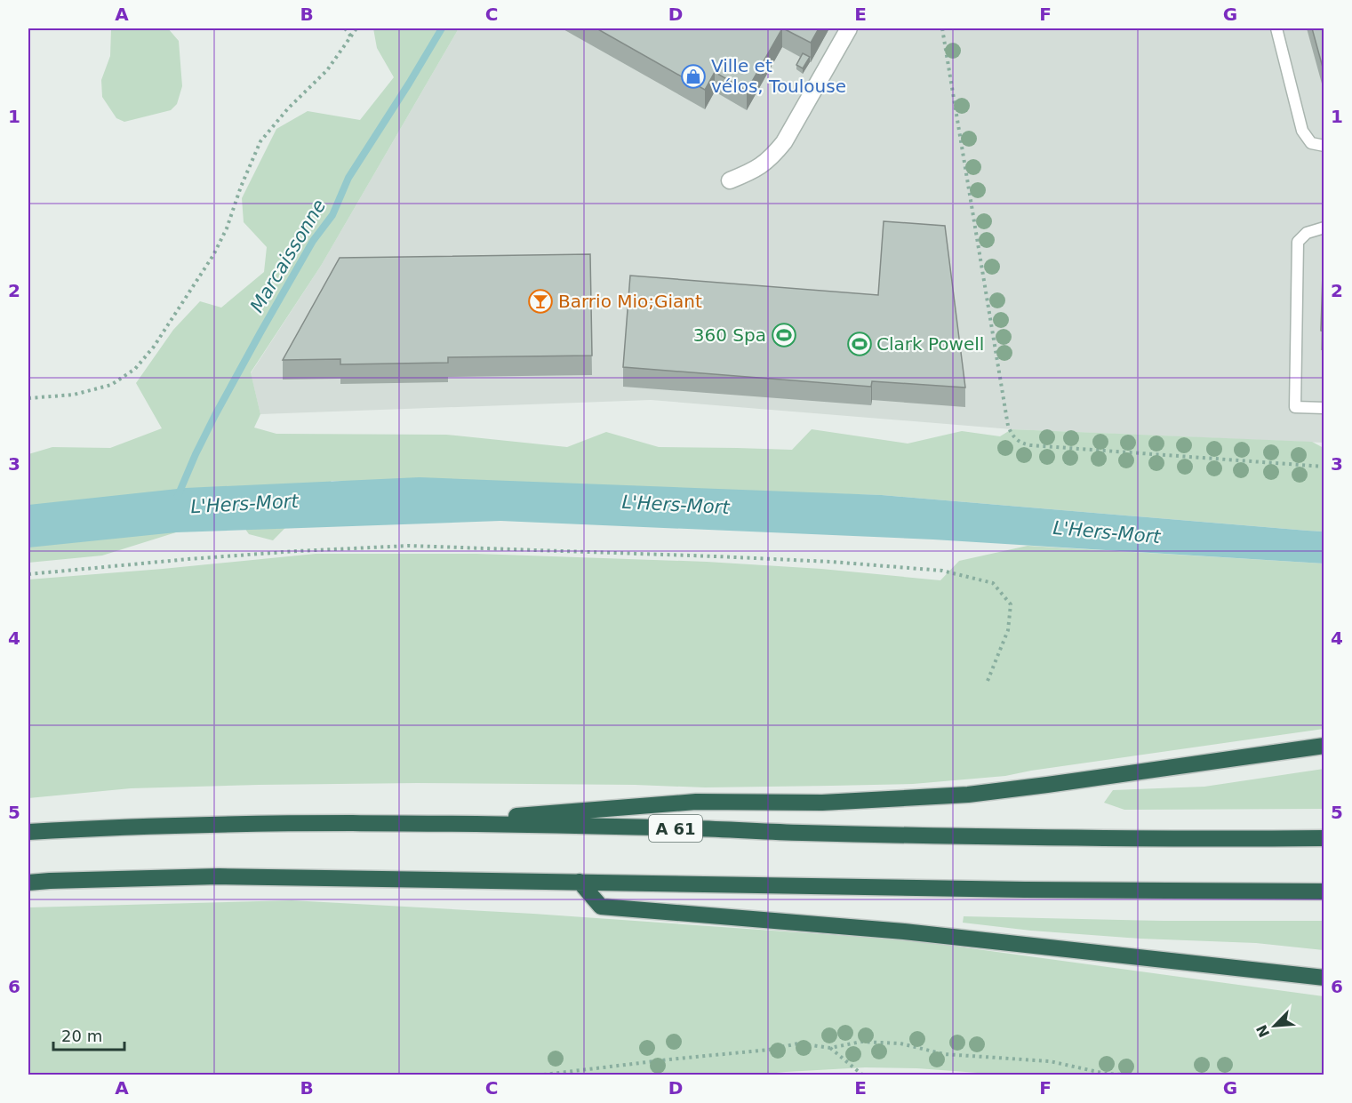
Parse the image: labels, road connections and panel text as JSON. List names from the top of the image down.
{
  "streets": {
    "highway": ["A 61"]
  },
  "water": ["Marcaissonne", "L'Hers-Mort"],
  "places": {
    "shop": ["Ville et vélos, Toulouse"],
    "bar": ["Barrio Mio;Giant"],
    "sports": ["360 Spa", "Clark Powell"]
  },
  "scale_bar": "20 m",
  "north": "bottom left",
  "grid": {
    "columns": [
      "A",
      "B",
      "C",
      "D",
      "E",
      "F",
      "G"
    ],
    "rows": [
      "1",
      "2",
      "3",
      "4",
      "5",
      "6"
    ]
  }
}
